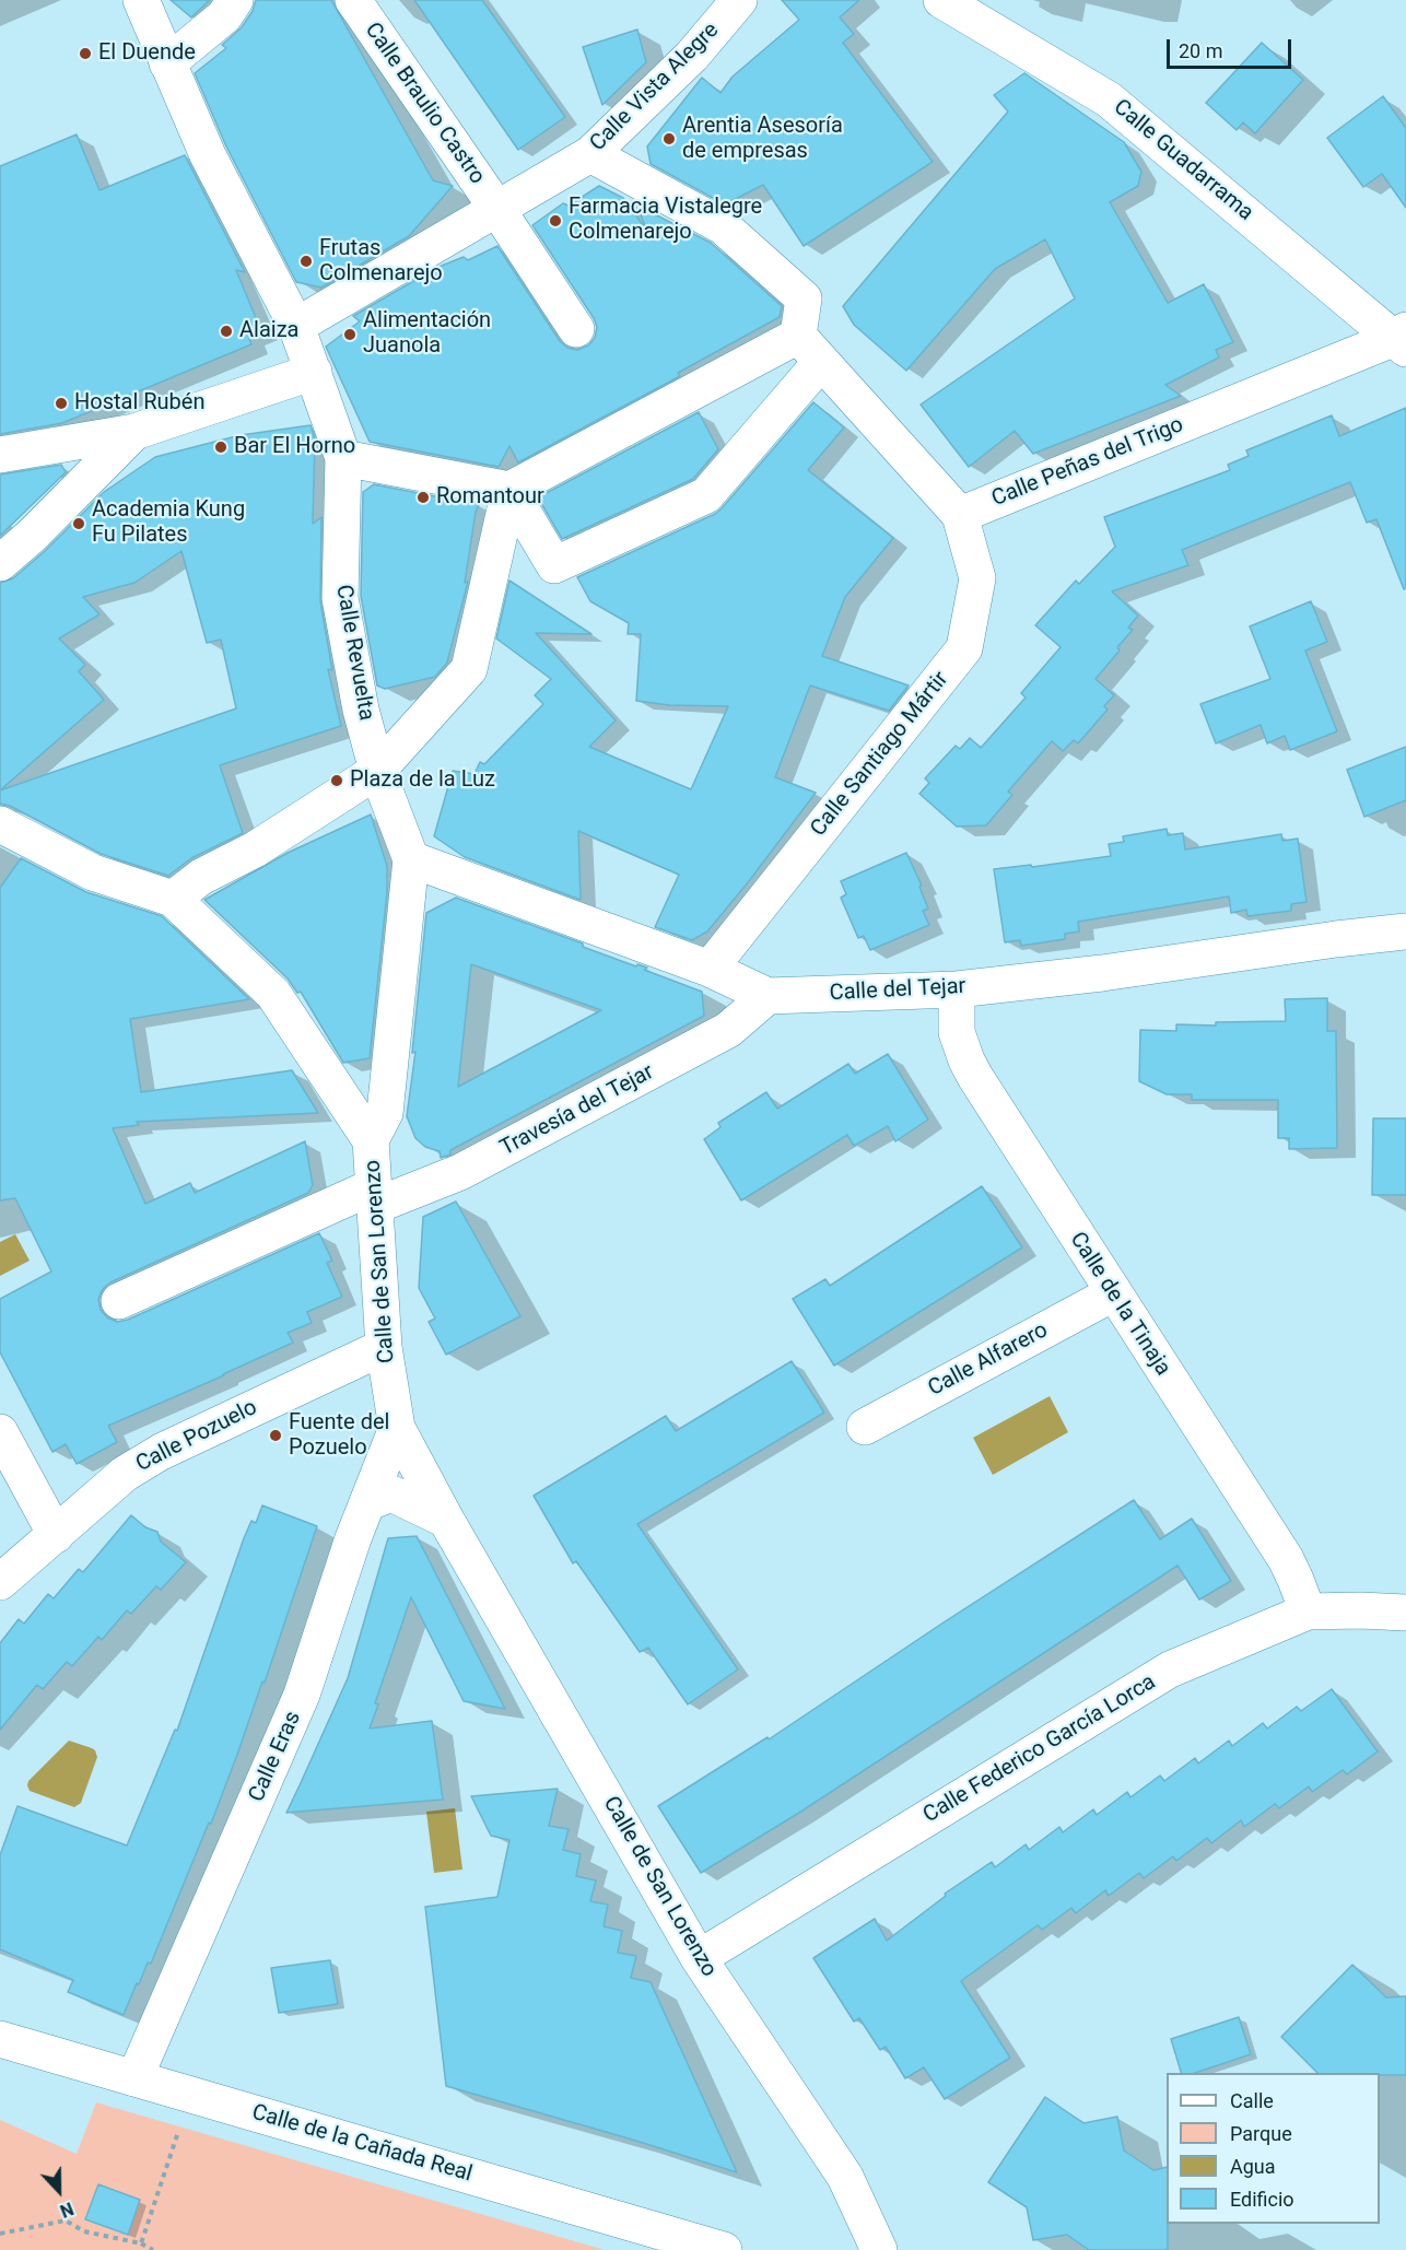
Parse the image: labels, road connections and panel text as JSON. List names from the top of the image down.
{
  "streets": {
    "street": [
      "Calle Vista Alegre",
      "Calle Braulio Castro",
      "Calle Guadarrama",
      "Calle Peñas del Trigo",
      "Calle Revuelta",
      "Calle Santiago Mártir",
      "Calle del Tejar",
      "Travesía del Tejar",
      "Calle de San Lorenzo",
      "Calle de la Tinaja",
      "Calle Alfarero",
      "Calle Pozuelo",
      "Calle Federico García Lorca",
      "Calle Eras",
      "Calle de la Cañada Real"
    ]
  },
  "crossings": [
    ["Calle Vista Alegre", "Calle Braulio Castro"],
    ["Calle Vista Alegre", "Calle Revuelta"],
    ["Calle Guadarrama", "Calle Peñas del Trigo"],
    ["Calle Peñas del Trigo", "Calle Santiago Mártir"],
    ["Calle Revuelta", "Calle del Tejar"],
    ["Calle Revuelta", "Calle de San Lorenzo"],
    ["Calle Santiago Mártir", "Calle del Tejar"],
    ["Calle del Tejar", "Travesía del Tejar"],
    ["Calle del Tejar", "Calle de la Tinaja"],
    ["Travesía del Tejar", "Calle de San Lorenzo"],
    ["Calle de San Lorenzo", "Calle Pozuelo"],
    ["Calle de San Lorenzo", "Calle Federico García Lorca"],
    ["Calle de San Lorenzo", "Calle Eras"],
    ["Calle de la Tinaja", "Calle Alfarero"],
    ["Calle de la Tinaja", "Calle Federico García Lorca"],
    ["Calle Eras", "Calle de la Cañada Real"]
  ],
  "places": [
    "El Duende",
    "Arentia Asesoría de empresas",
    "Farmacia Vistalegre Colmenarejo",
    "Frutas Colmenarejo",
    "Alaiza",
    "Alimentación Juanola",
    "Hostal Rubén",
    "Bar El Horno",
    "Romantour",
    "Academia Kung Fu Pilates",
    "Plaza de la Luz",
    "Fuente del Pozuelo"
  ],
  "legend": [
    "Calle",
    "Parque",
    "Agua",
    "Edificio"
  ],
  "scale_bar": "20 m",
  "north": "bottom"
}
